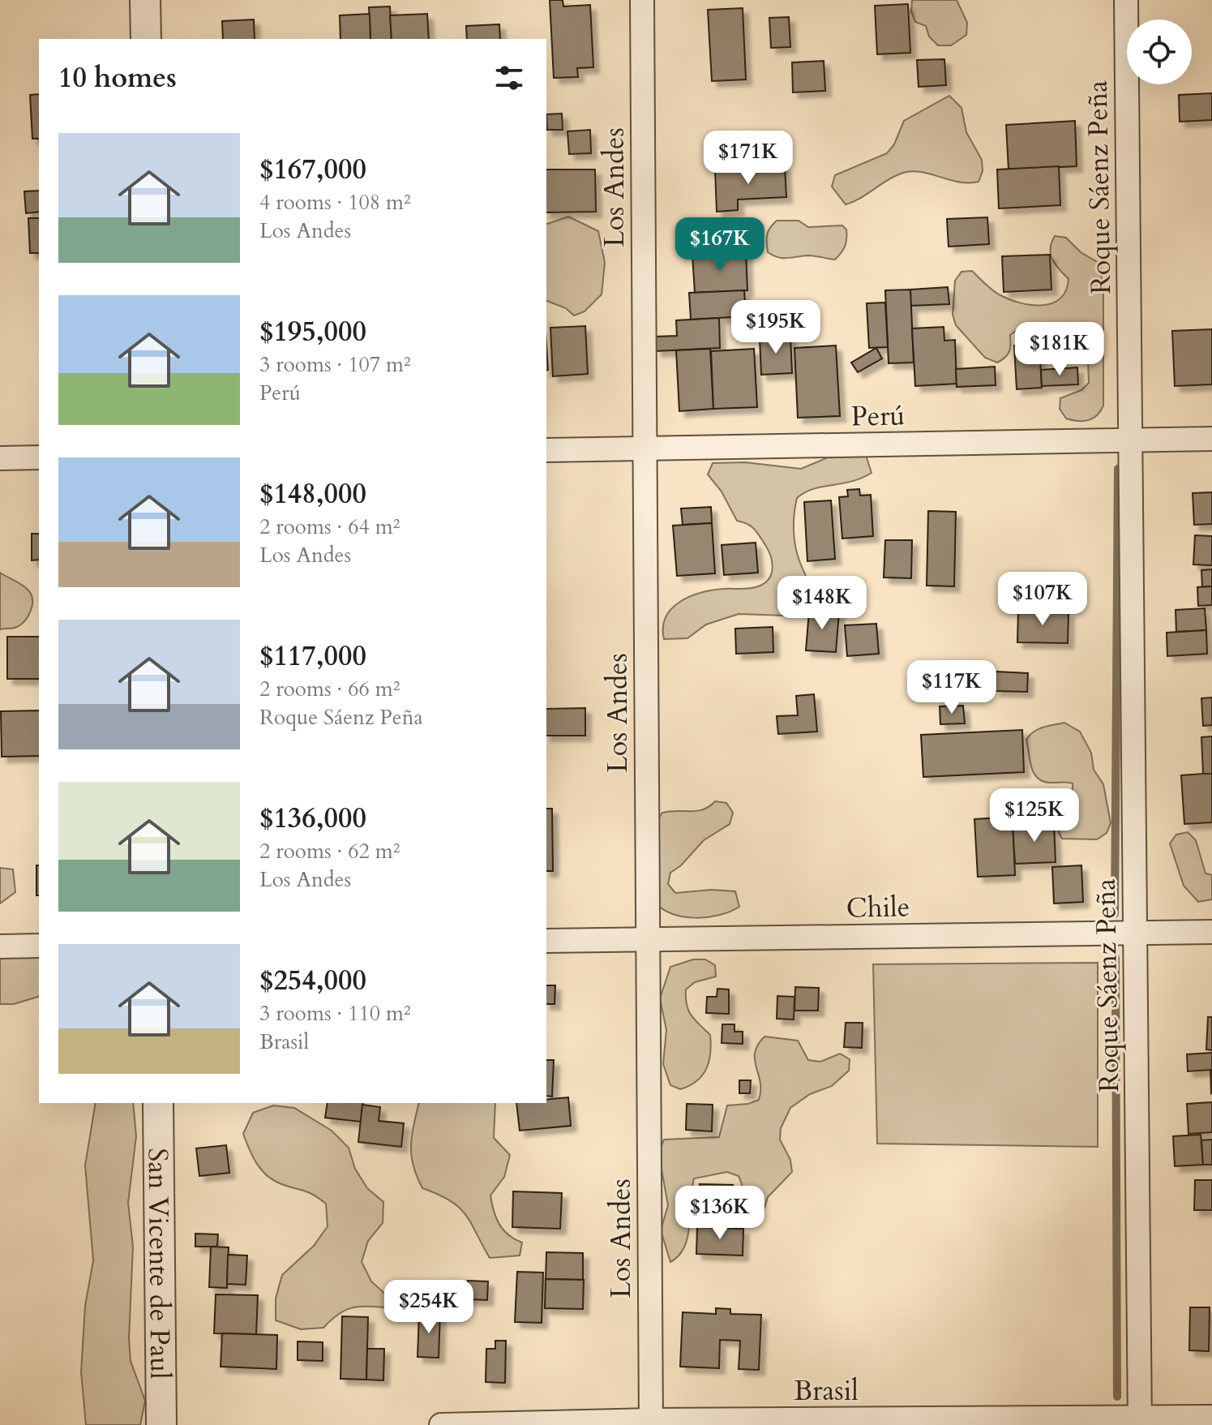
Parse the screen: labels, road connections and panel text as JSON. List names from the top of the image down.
{
  "streets": {
    "street": [
      "Los Andes",
      "Roque Sáenz Peña",
      "Perú",
      "Chile",
      "San Vicente de Paul",
      "Brasil"
    ]
  },
  "crossings": [
    ["Los Andes", "Perú"],
    ["Los Andes", "Chile"],
    ["Los Andes", "Brasil"],
    ["Roque Sáenz Peña", "Perú"],
    ["Roque Sáenz Peña", "Chile"],
    ["Roque Sáenz Peña", "Brasil"]
  ],
  "page": {
    "heading": "10 homes",
    "list": [
      {
        "name": "$167,000",
        "note": "4 rooms · 108 m² · Los Andes"
      },
      {
        "name": "$195,000",
        "note": "3 rooms · 107 m² · Perú"
      },
      {
        "name": "$148,000",
        "note": "2 rooms · 64 m² · Los Andes"
      },
      {
        "name": "$117,000",
        "note": "2 rooms · 66 m² · Roque Sáenz Peña"
      },
      {
        "name": "$136,000",
        "note": "2 rooms · 62 m² · Los Andes"
      },
      {
        "name": "$254,000",
        "note": "3 rooms · 110 m² · Brasil"
      }
    ],
    "price": [
      "$171K",
      "$167K",
      "$195K",
      "$181K",
      "$107K",
      "$148K",
      "$117K",
      "$125K",
      "$136K",
      "$254K"
    ]
  }
}
